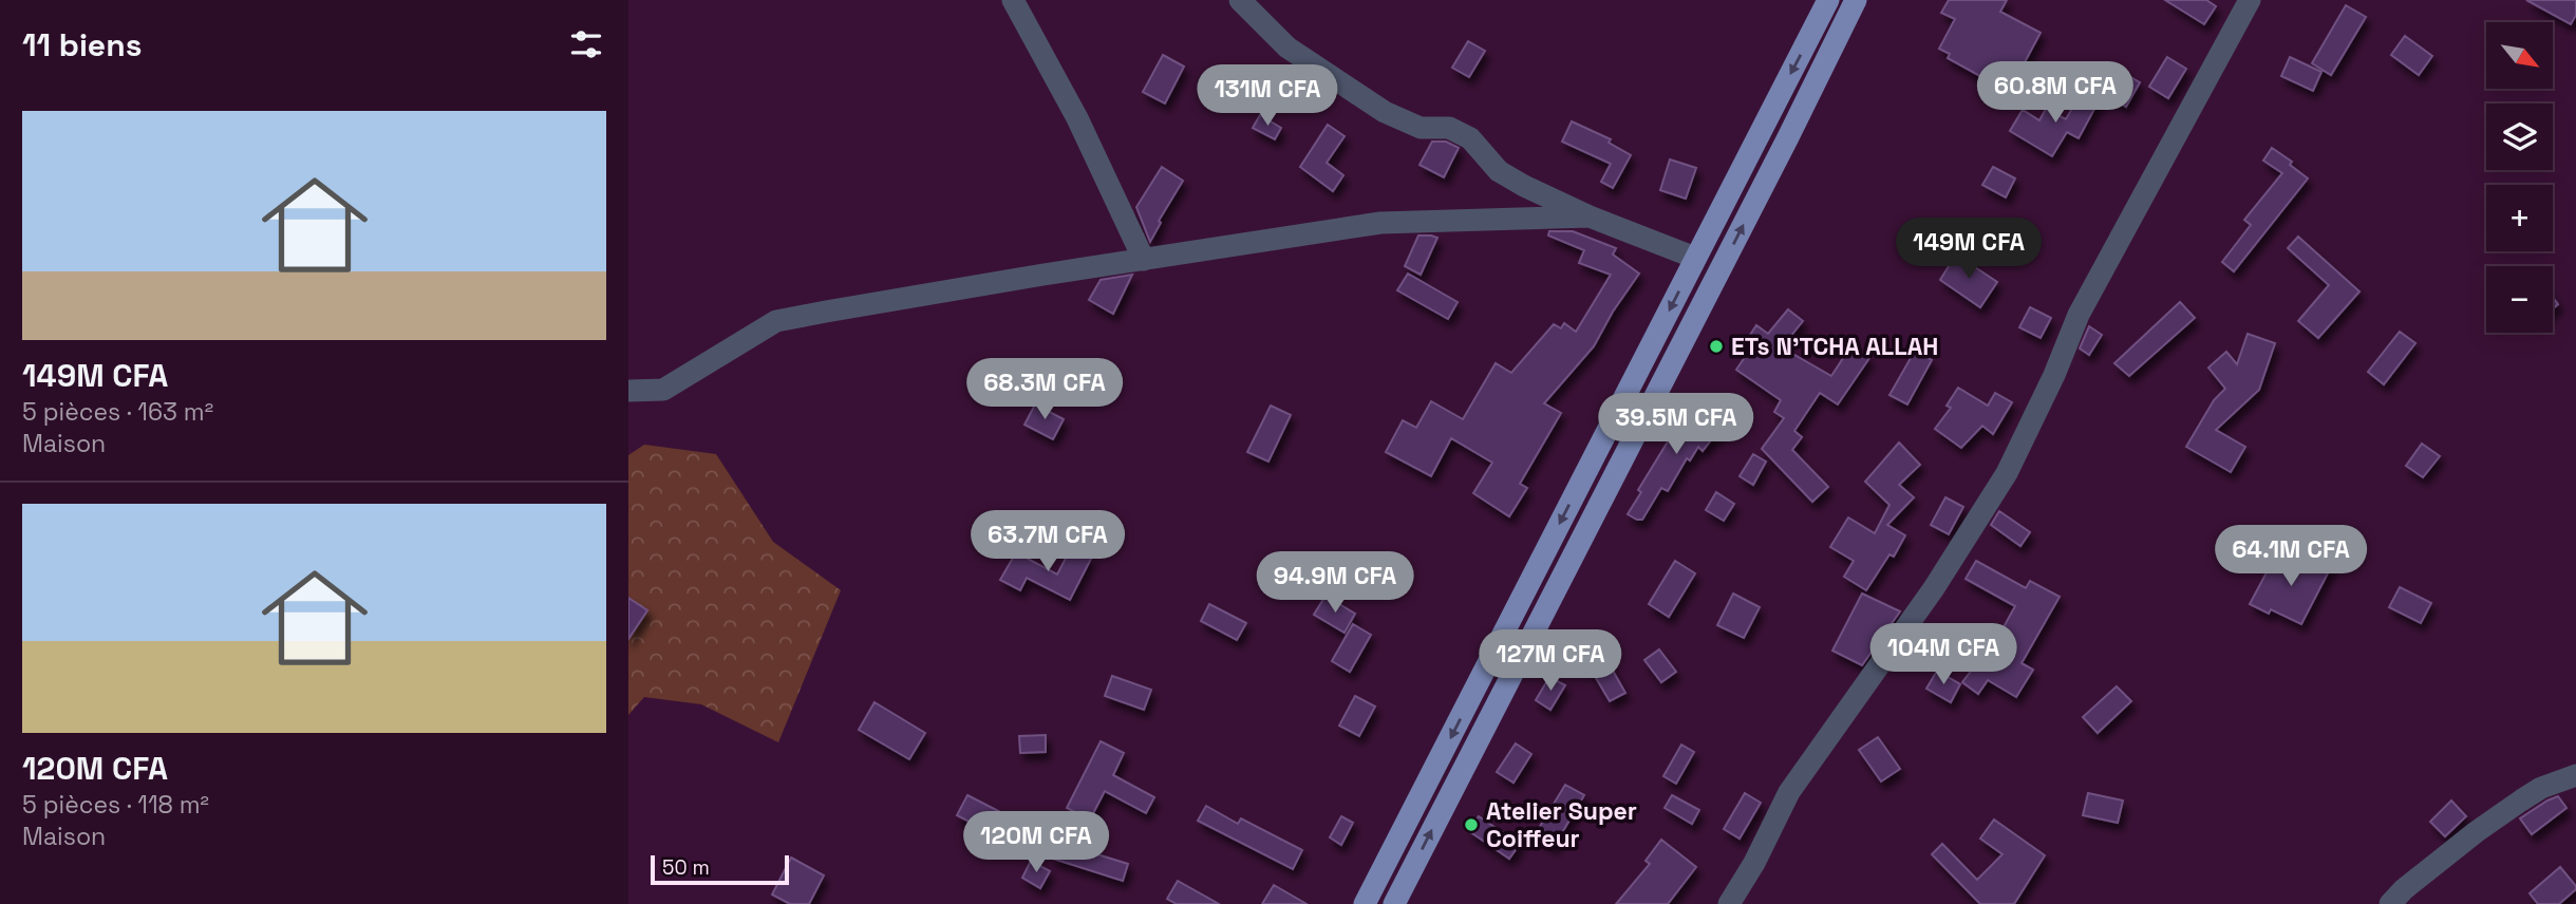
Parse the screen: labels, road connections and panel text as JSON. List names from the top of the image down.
{
  "places": ["ETs N'TCHA ALLAH", "Atelier Super Coiffeur"],
  "scale_bar": "50 m",
  "north": "bottom right",
  "page": {
    "heading": "11 biens",
    "map_buttons": ["+", "−"],
    "price": [
      "60.8M CFA",
      "131M CFA",
      "149M CFA",
      "68.3M CFA",
      "39.5M CFA",
      "63.7M CFA",
      "64.1M CFA",
      "94.9M CFA",
      "104M CFA",
      "127M CFA",
      "120M CFA"
    ],
    "list": [
      {
        "name": "149M CFA",
        "note": "5 pièces · 163 m² · Maison"
      },
      {
        "name": "120M CFA",
        "note": "5 pièces · 118 m² · Maison"
      }
    ],
    "scale": "50 m"
  }
}
